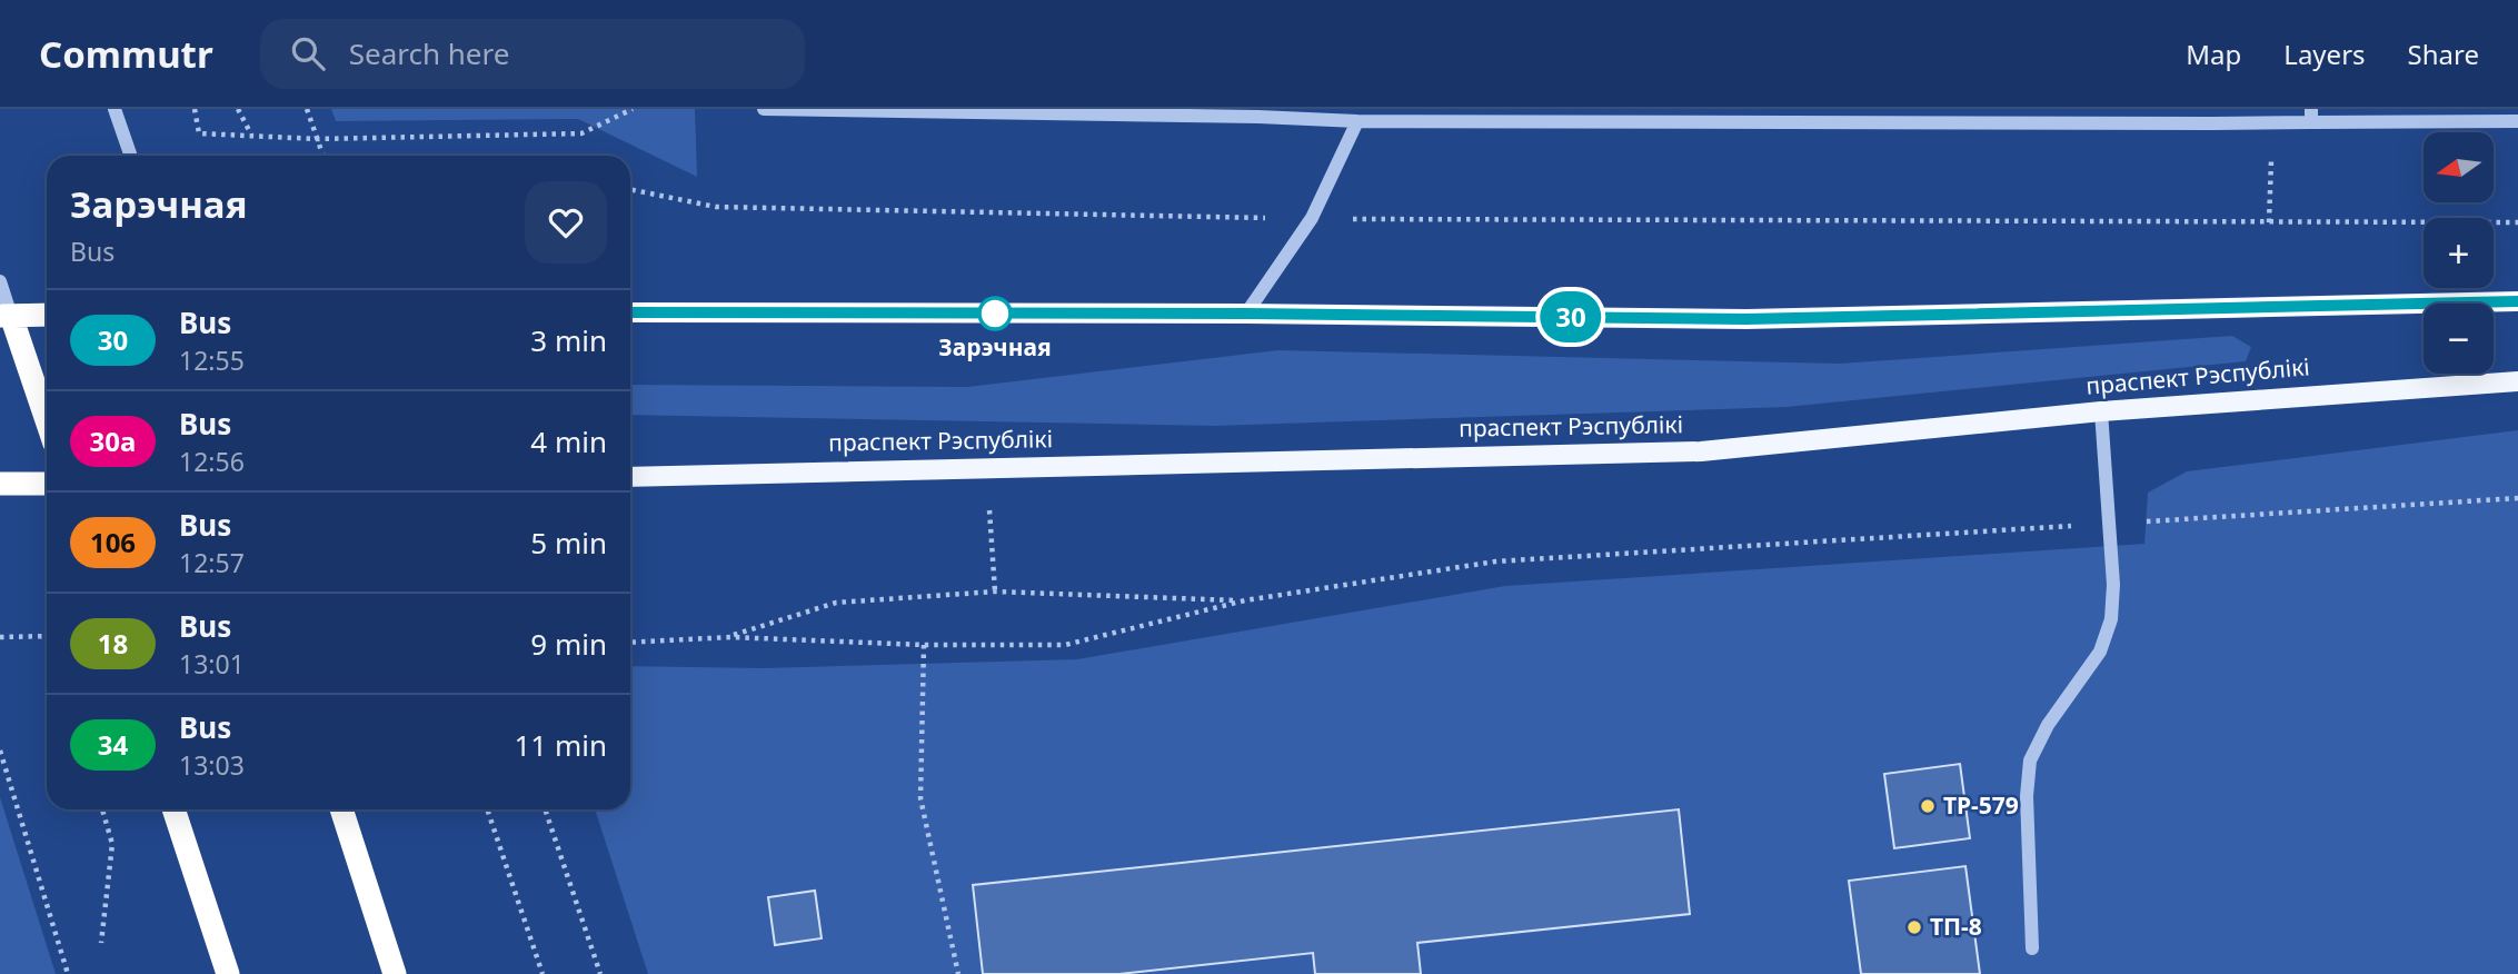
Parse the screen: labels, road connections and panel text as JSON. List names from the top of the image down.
{
  "streets": {
    "main road": ["праспект Рэспублікі"]
  },
  "places": ["Зарэчная", "ТР-579", "ТП-8"],
  "lines": ["bus line 30"],
  "north": "left",
  "page": {
    "header": "Commutr",
    "search": "Search here",
    "nav": ["Map", "Layers", "Share"],
    "on_map": "30",
    "map_buttons": ["+", "−"],
    "heading": ["Зарэчная", "Bus"],
    "list": [
      {
        "mark": "30",
        "name": "Bus",
        "note": "12:55",
        "value": "3 min"
      },
      {
        "mark": "30а",
        "name": "Bus",
        "note": "12:56",
        "value": "4 min"
      },
      {
        "mark": "106",
        "name": "Bus",
        "note": "12:57",
        "value": "5 min"
      },
      {
        "mark": "18",
        "name": "Bus",
        "note": "13:01",
        "value": "9 min"
      },
      {
        "mark": "34",
        "name": "Bus",
        "note": "13:03",
        "value": "11 min"
      }
    ]
  }
}
